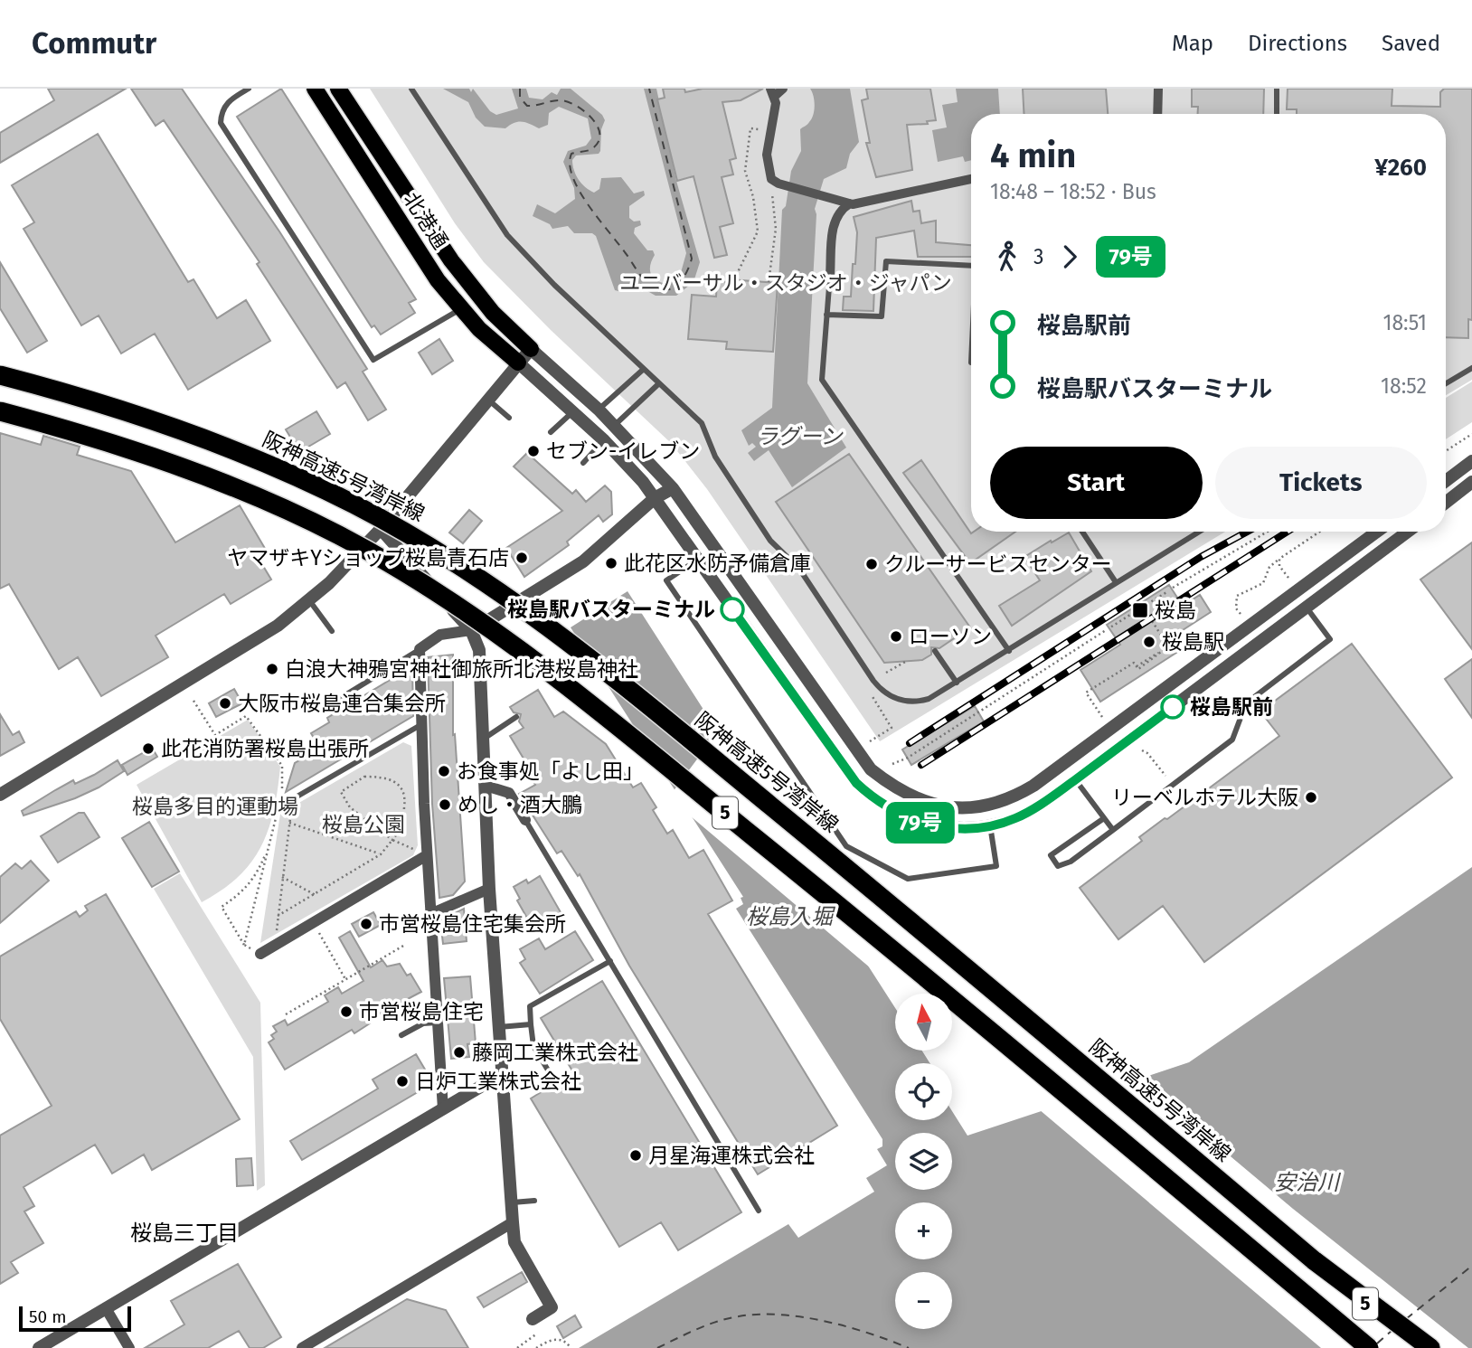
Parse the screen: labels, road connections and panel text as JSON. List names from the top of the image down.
{
  "streets": {
    "highway": ["阪神高速5号湾岸線", "5"],
    "main road": ["北港通"]
  },
  "districts": ["桜島三丁目"],
  "water": ["ラグーン", "桜島入堀", "安治川"],
  "parks": ["ユニバーサル・スタジオ・ジャパン", "桜島多目的運動場", "桜島公園"],
  "places": {
    "other": [
      "セブン-イレブン",
      "ヤマザキYショップ桜島青石店",
      "此花区水防予備倉庫",
      "クルーサービスセンター",
      "桜島駅バスターミナル",
      "ローソン",
      "桜島駅",
      "白浪大神鴉宮神社御旅所北港桜島神社",
      "大阪市桜島連合集会所",
      "桜島駅前",
      "此花消防署桜島出張所",
      "お食事処「よし田」",
      "リーベルホテル大阪",
      "めし・酒大鵬",
      "市営桜島住宅集会所",
      "市営桜島住宅",
      "藤岡工業株式会社",
      "日炉工業株式会社",
      "月星海運株式会社"
    ],
    "transit": ["桜島"]
  },
  "lines": ["bus line 79号"],
  "scale_bar": "50 m",
  "north": "top",
  "page": {
    "header": "Commutr",
    "nav": ["Map", "Directions", "Saved"],
    "on_map": "79号",
    "heading": ["4 min", "18:48 – 18:52 · Bus", "¥260"],
    "legs": ["3", "79号"],
    "list": [
      {
        "name": "桜島駅前",
        "value": "18:51"
      },
      {
        "name": "桜島駅バスターミナル",
        "value": "18:52"
      }
    ],
    "buttons": ["Start", "Tickets"],
    "map_buttons": ["+", "−"],
    "scale": "50 m"
  }
}
